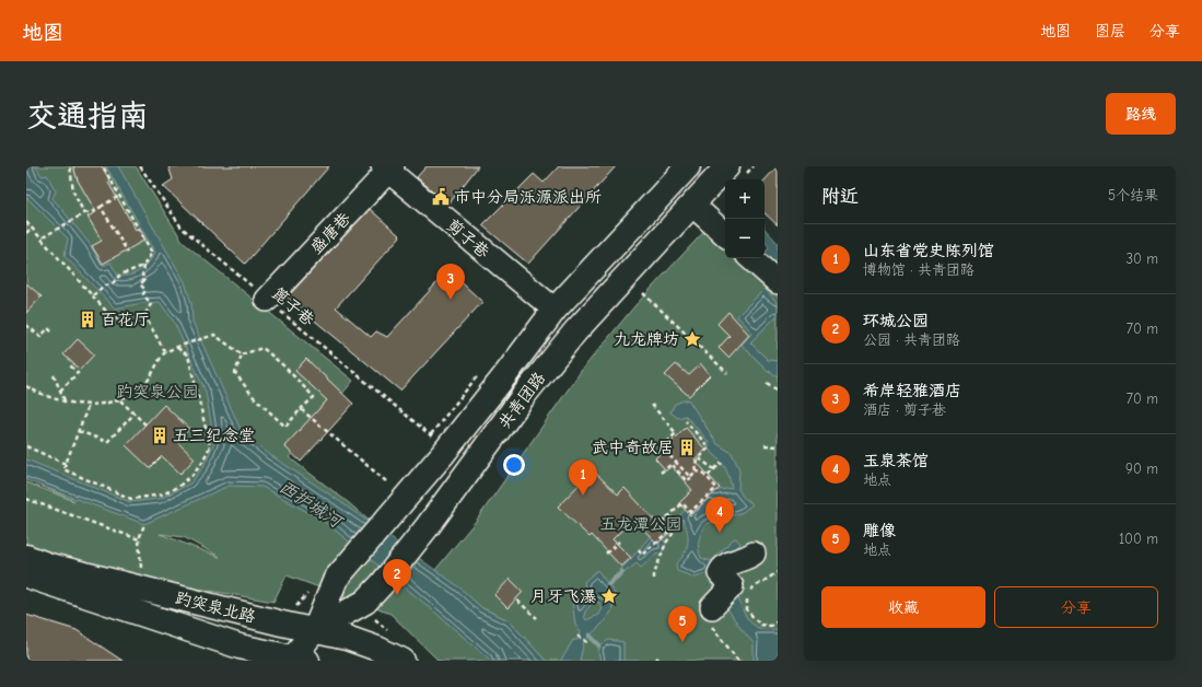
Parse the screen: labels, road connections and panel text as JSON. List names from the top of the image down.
{
  "streets": {
    "main road": ["共青团路", "趵突泉北路"],
    "street": ["盛唐巷", "剪子巷"],
    "path": ["篦子巷"]
  },
  "crossings": [
    ["盛唐巷", "剪子巷"],
    ["盛唐巷", "篦子巷"],
    ["剪子巷", "共青团路"],
    ["篦子巷", "共青团路"],
    ["共青团路", "趵突泉北路"]
  ],
  "water": ["西护城河"],
  "parks": ["趵突泉公园", "五龙潭公园"],
  "places": {
    "public building": ["市中分局泺源派出所"],
    "building": ["百花厅", "五三纪念堂", "武中奇故居"],
    "place": ["九龙牌坊", "月牙飞瀑"]
  },
  "page": {
    "header": "地图",
    "nav": ["地图", "图层", "分享"],
    "buttons": [
      "路线",
      ["收藏", "分享"]
    ],
    "title": "交通指南",
    "heading": ["附近", "5个结果"],
    "map_buttons": ["+", "−"],
    "list": [
      {
        "mark": "1",
        "name": "山东省党史陈列馆",
        "note": "博物馆 · 共青团路",
        "value": "30 m"
      },
      {
        "mark": "2",
        "name": "环城公园",
        "note": "公园 · 共青团路",
        "value": "70 m"
      },
      {
        "mark": "3",
        "name": "希岸轻雅酒店",
        "note": "酒店 · 剪子巷",
        "value": "70 m"
      },
      {
        "mark": "4",
        "name": "玉泉茶馆",
        "note": "地点",
        "value": "90 m"
      },
      {
        "mark": "5",
        "name": "雕像",
        "note": "地点",
        "value": "100 m"
      }
    ],
    "pins": [
      "3",
      "1",
      "4",
      "2",
      "5"
    ]
  }
}
